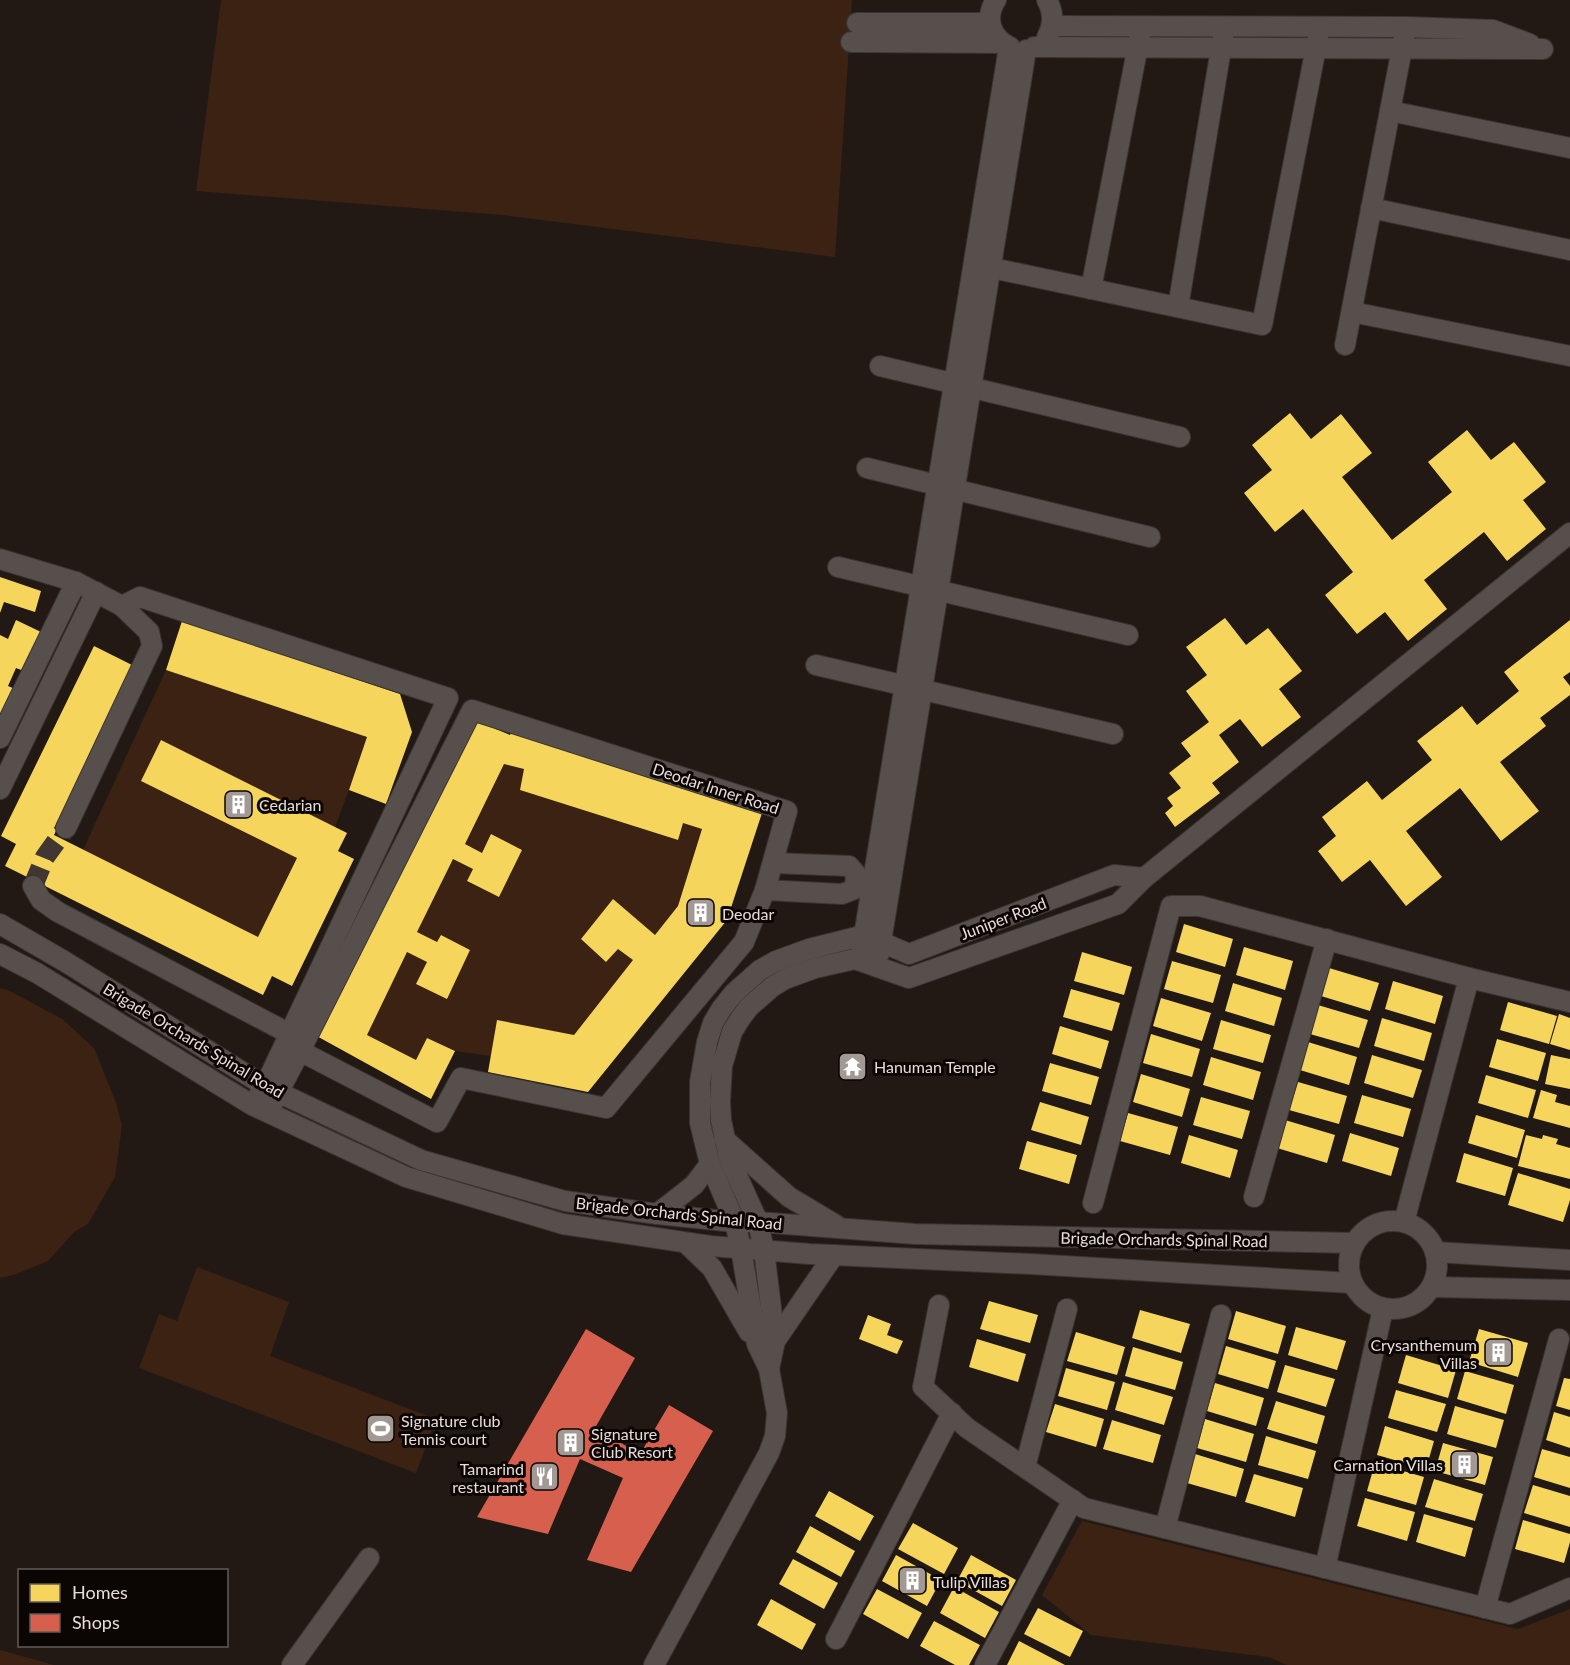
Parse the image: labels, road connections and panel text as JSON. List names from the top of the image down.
{
  "streets": {
    "street": ["Deodar Inner Road", "Juniper Road", "Brigade Orchards Spinal Road"]
  },
  "places": {
    "building": [
      "Cedarian",
      "Deodar",
      "Crysanthemum Villas",
      "Signature Club Resort",
      "Carnation Villas",
      "Tulip Villas"
    ],
    "temple": ["Hanuman Temple"],
    "sports": ["Signature club Tennis court"],
    "restaurant": ["Tamarind restaurant"]
  },
  "legend": ["Homes", "Shops"]
}
